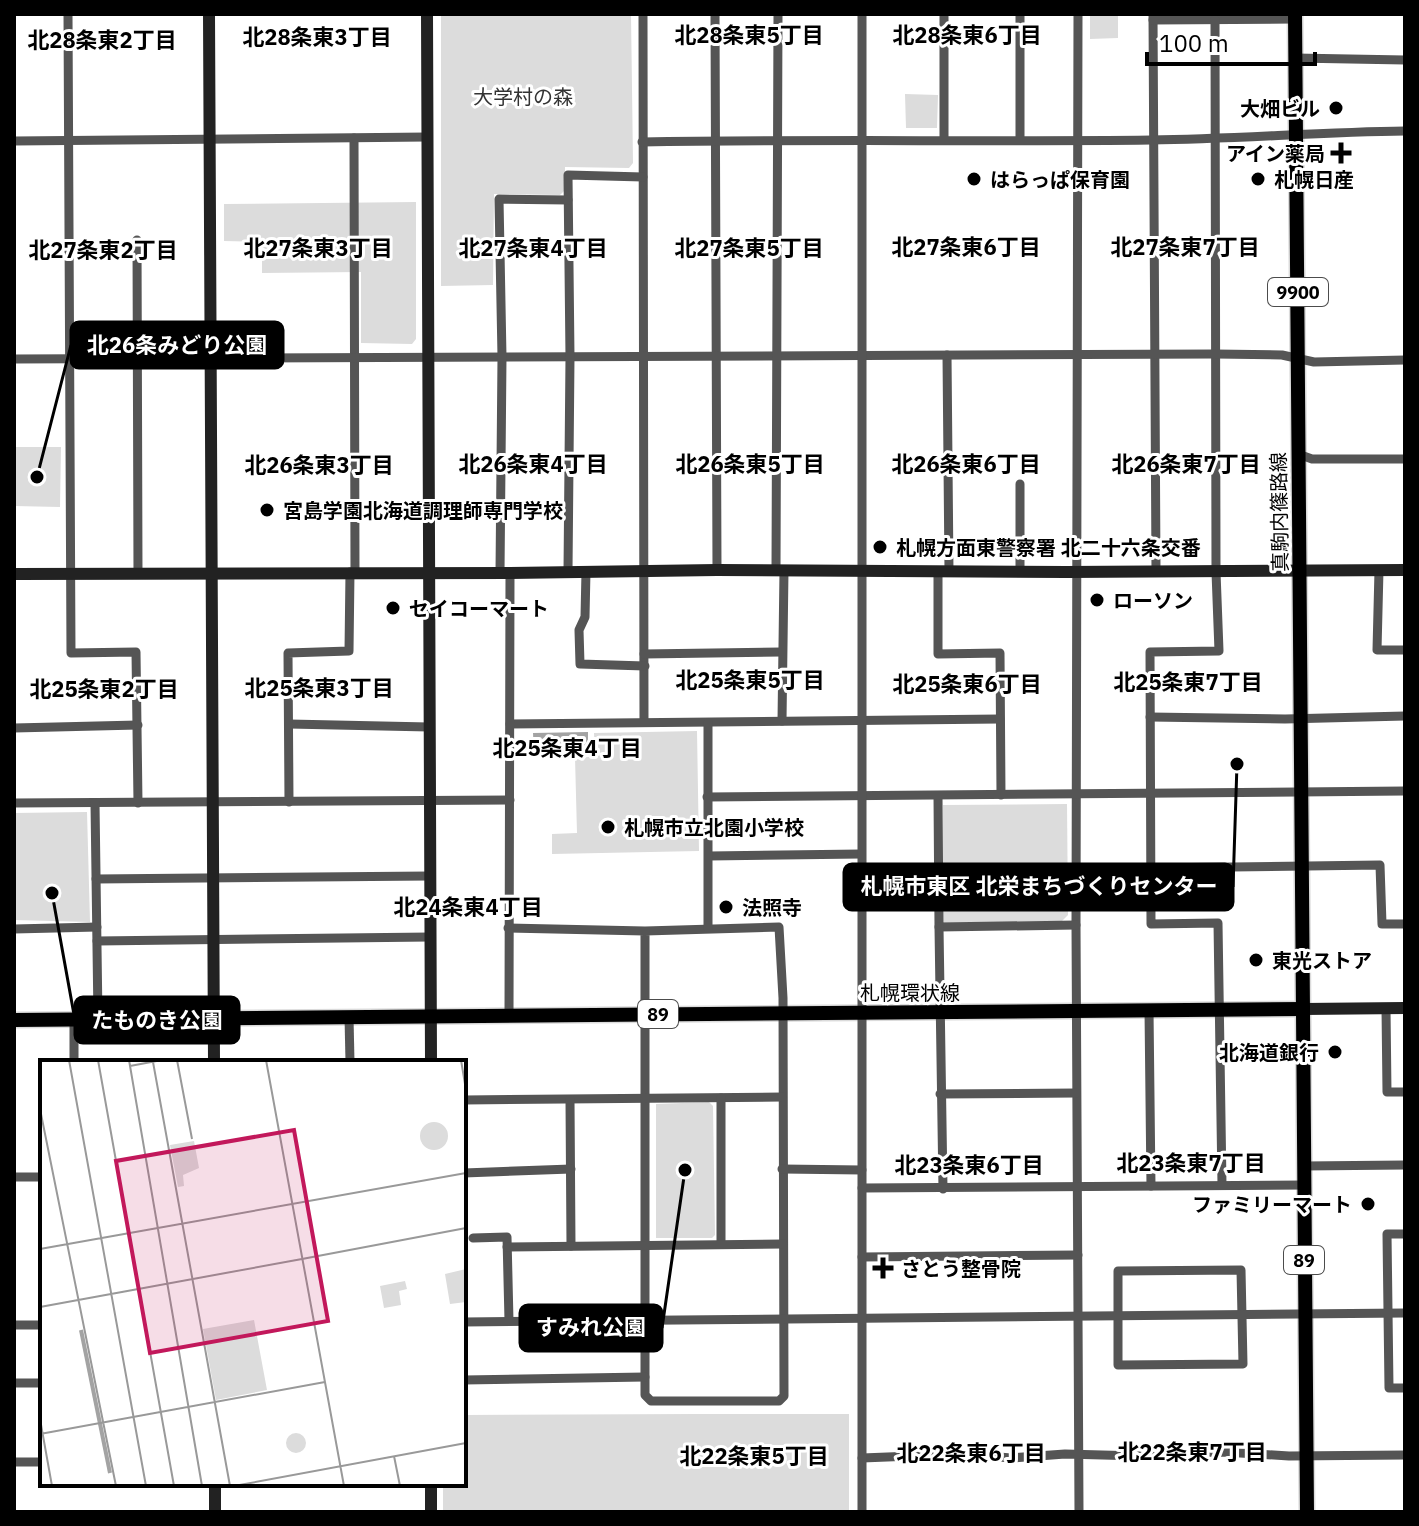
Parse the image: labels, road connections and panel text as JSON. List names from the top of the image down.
{
  "streets": {
    "main road": [
      "9900",
      "真駒内篠路線",
      "札幌環状線",
      "89"
    ]
  },
  "crossings": [
    ["真駒内篠路線", "札幌環状線"],
    ["真駒内篠路線", "89"],
    ["札幌環状線", "89"]
  ],
  "districts": [
    "北28条東5丁目",
    "北28条東6丁目",
    "北28条東3丁目",
    "北28条東2丁目",
    "北27条東6丁目",
    "北27条東7丁目",
    "北27条東3丁目",
    "北27条東4丁目",
    "北27条東5丁目",
    "北27条東2丁目",
    "北26条東4丁目",
    "北26条東5丁目",
    "北26条東6丁目",
    "北26条東7丁目",
    "北26条東3丁目",
    "北25条東5丁目",
    "北25条東7丁目",
    "北25条東6丁目",
    "北25条東3丁目",
    "北25条東2丁目",
    "北25条東4丁目",
    "北24条東4丁目",
    "北23条東7丁目",
    "北23条東6丁目",
    "北22条東7丁目",
    "北22条東6丁目",
    "北22条東5丁目"
  ],
  "parks": ["大学村の森"],
  "places": {
    "other": [
      "大畑ビル",
      "はらっぱ保育園",
      "札幌日産",
      "北26条みどり公園",
      "宮島学園北海道調理師専門学校",
      "札幌方面東警察署 北二十六条交番",
      "ローソン",
      "セイコーマート",
      "札幌市東区 北栄まちづくりセンター",
      "札幌市立北園小学校",
      "たものき公園",
      "法照寺",
      "東光ストア",
      "北海道銀行",
      "すみれ公園",
      "ファミリーマート"
    ],
    "health": ["アイン薬局", "さとう整骨院"]
  },
  "scale_bar": "100 m"
}
